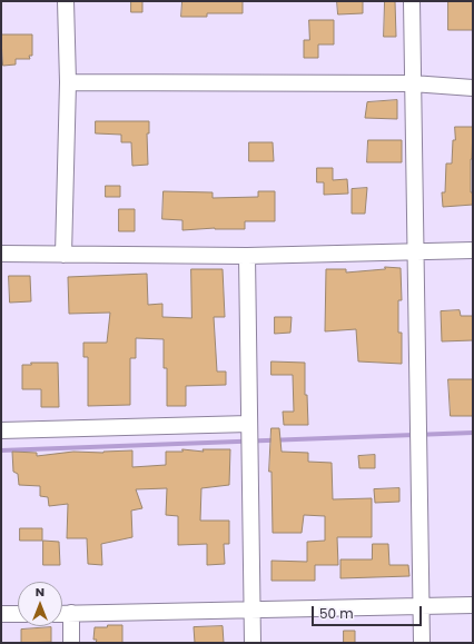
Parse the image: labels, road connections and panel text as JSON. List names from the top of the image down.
{
  "scale_bar": "50 m",
  "north": "top"
}
